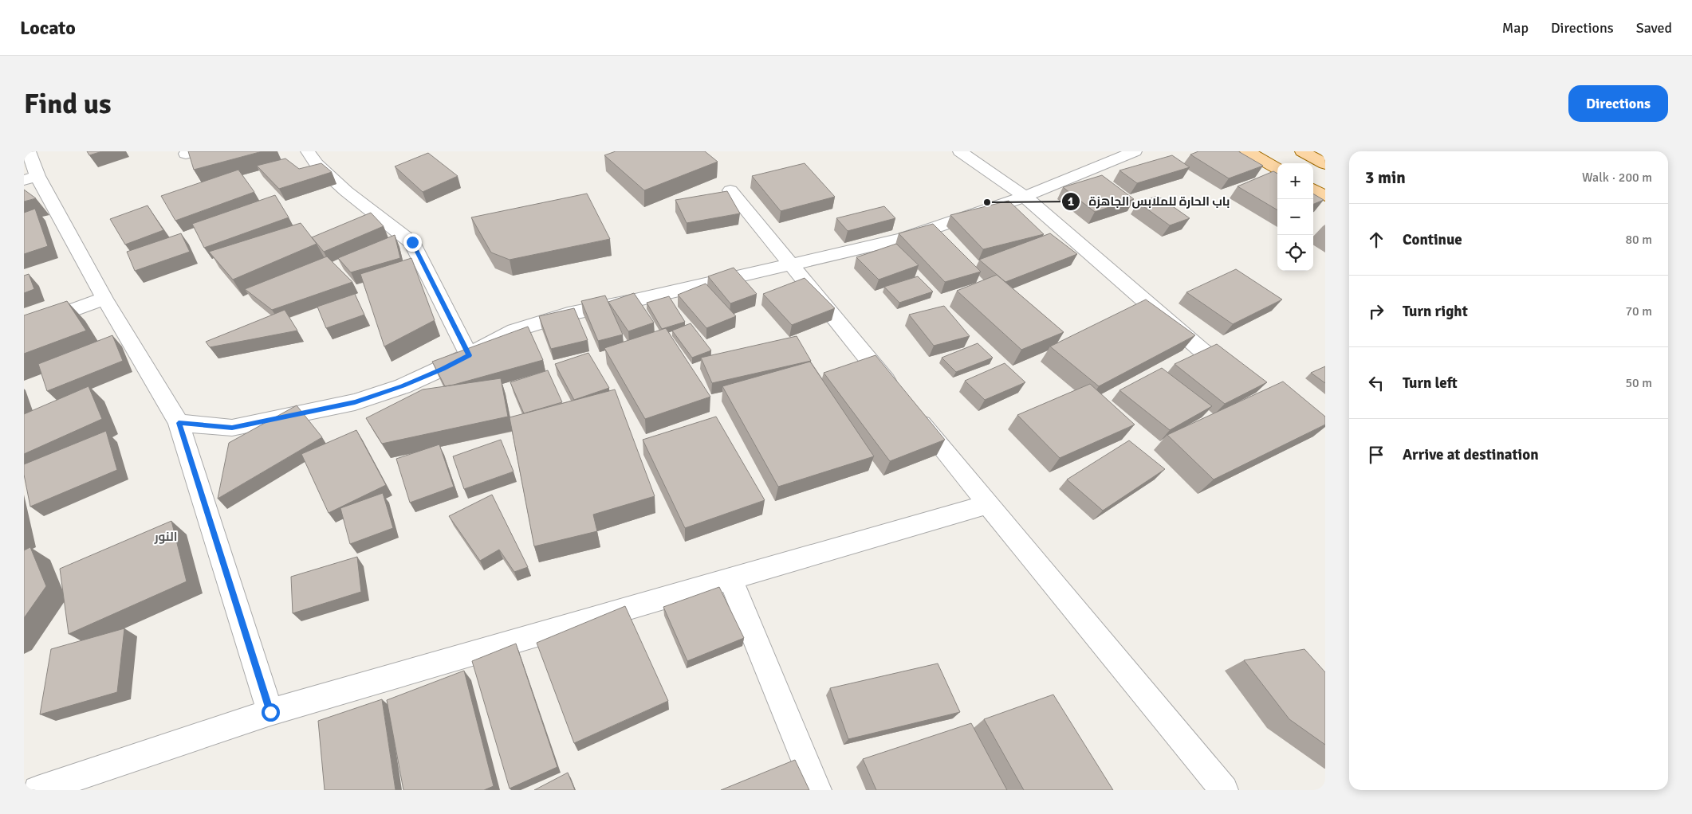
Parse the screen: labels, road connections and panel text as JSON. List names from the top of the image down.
{
  "districts": ["النور"],
  "places": ["باب الحارة للملابس الجاهزة"],
  "page": {
    "header": "Locato",
    "nav": ["Map", "Directions", "Saved"],
    "buttons": "Directions",
    "title": "Find us",
    "heading": ["3 min", "Walk · 200 m"],
    "map_buttons": ["+", "−"],
    "list": [
      ["Continue", "80 m"],
      ["Turn right", "70 m"],
      ["Turn left", "50 m"],
      "Arrive at destination"
    ]
  }
}
